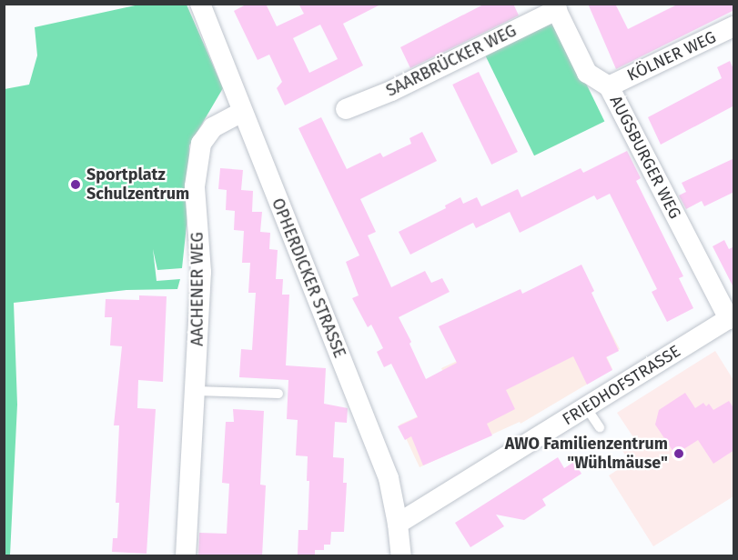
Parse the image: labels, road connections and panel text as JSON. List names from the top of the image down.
{
  "streets": {
    "street": [
      "KÖLNER WEG",
      "SAARBRÜCKER WEG",
      "AUGSBURGER WEG",
      "OPHERDICKER STRASSE",
      "AACHENER WEG",
      "FRIEDHOFSTRASSE"
    ]
  },
  "crossings": [
    ["KÖLNER WEG", "AUGSBURGER WEG"],
    ["SAARBRÜCKER WEG", "AUGSBURGER WEG"],
    ["AUGSBURGER WEG", "FRIEDHOFSTRASSE"],
    ["OPHERDICKER STRASSE", "AACHENER WEG"],
    ["OPHERDICKER STRASSE", "FRIEDHOFSTRASSE"]
  ],
  "places": ["Sportplatz Schulzentrum", "AWO Familienzentrum \"Wühlmäuse\""]
}
